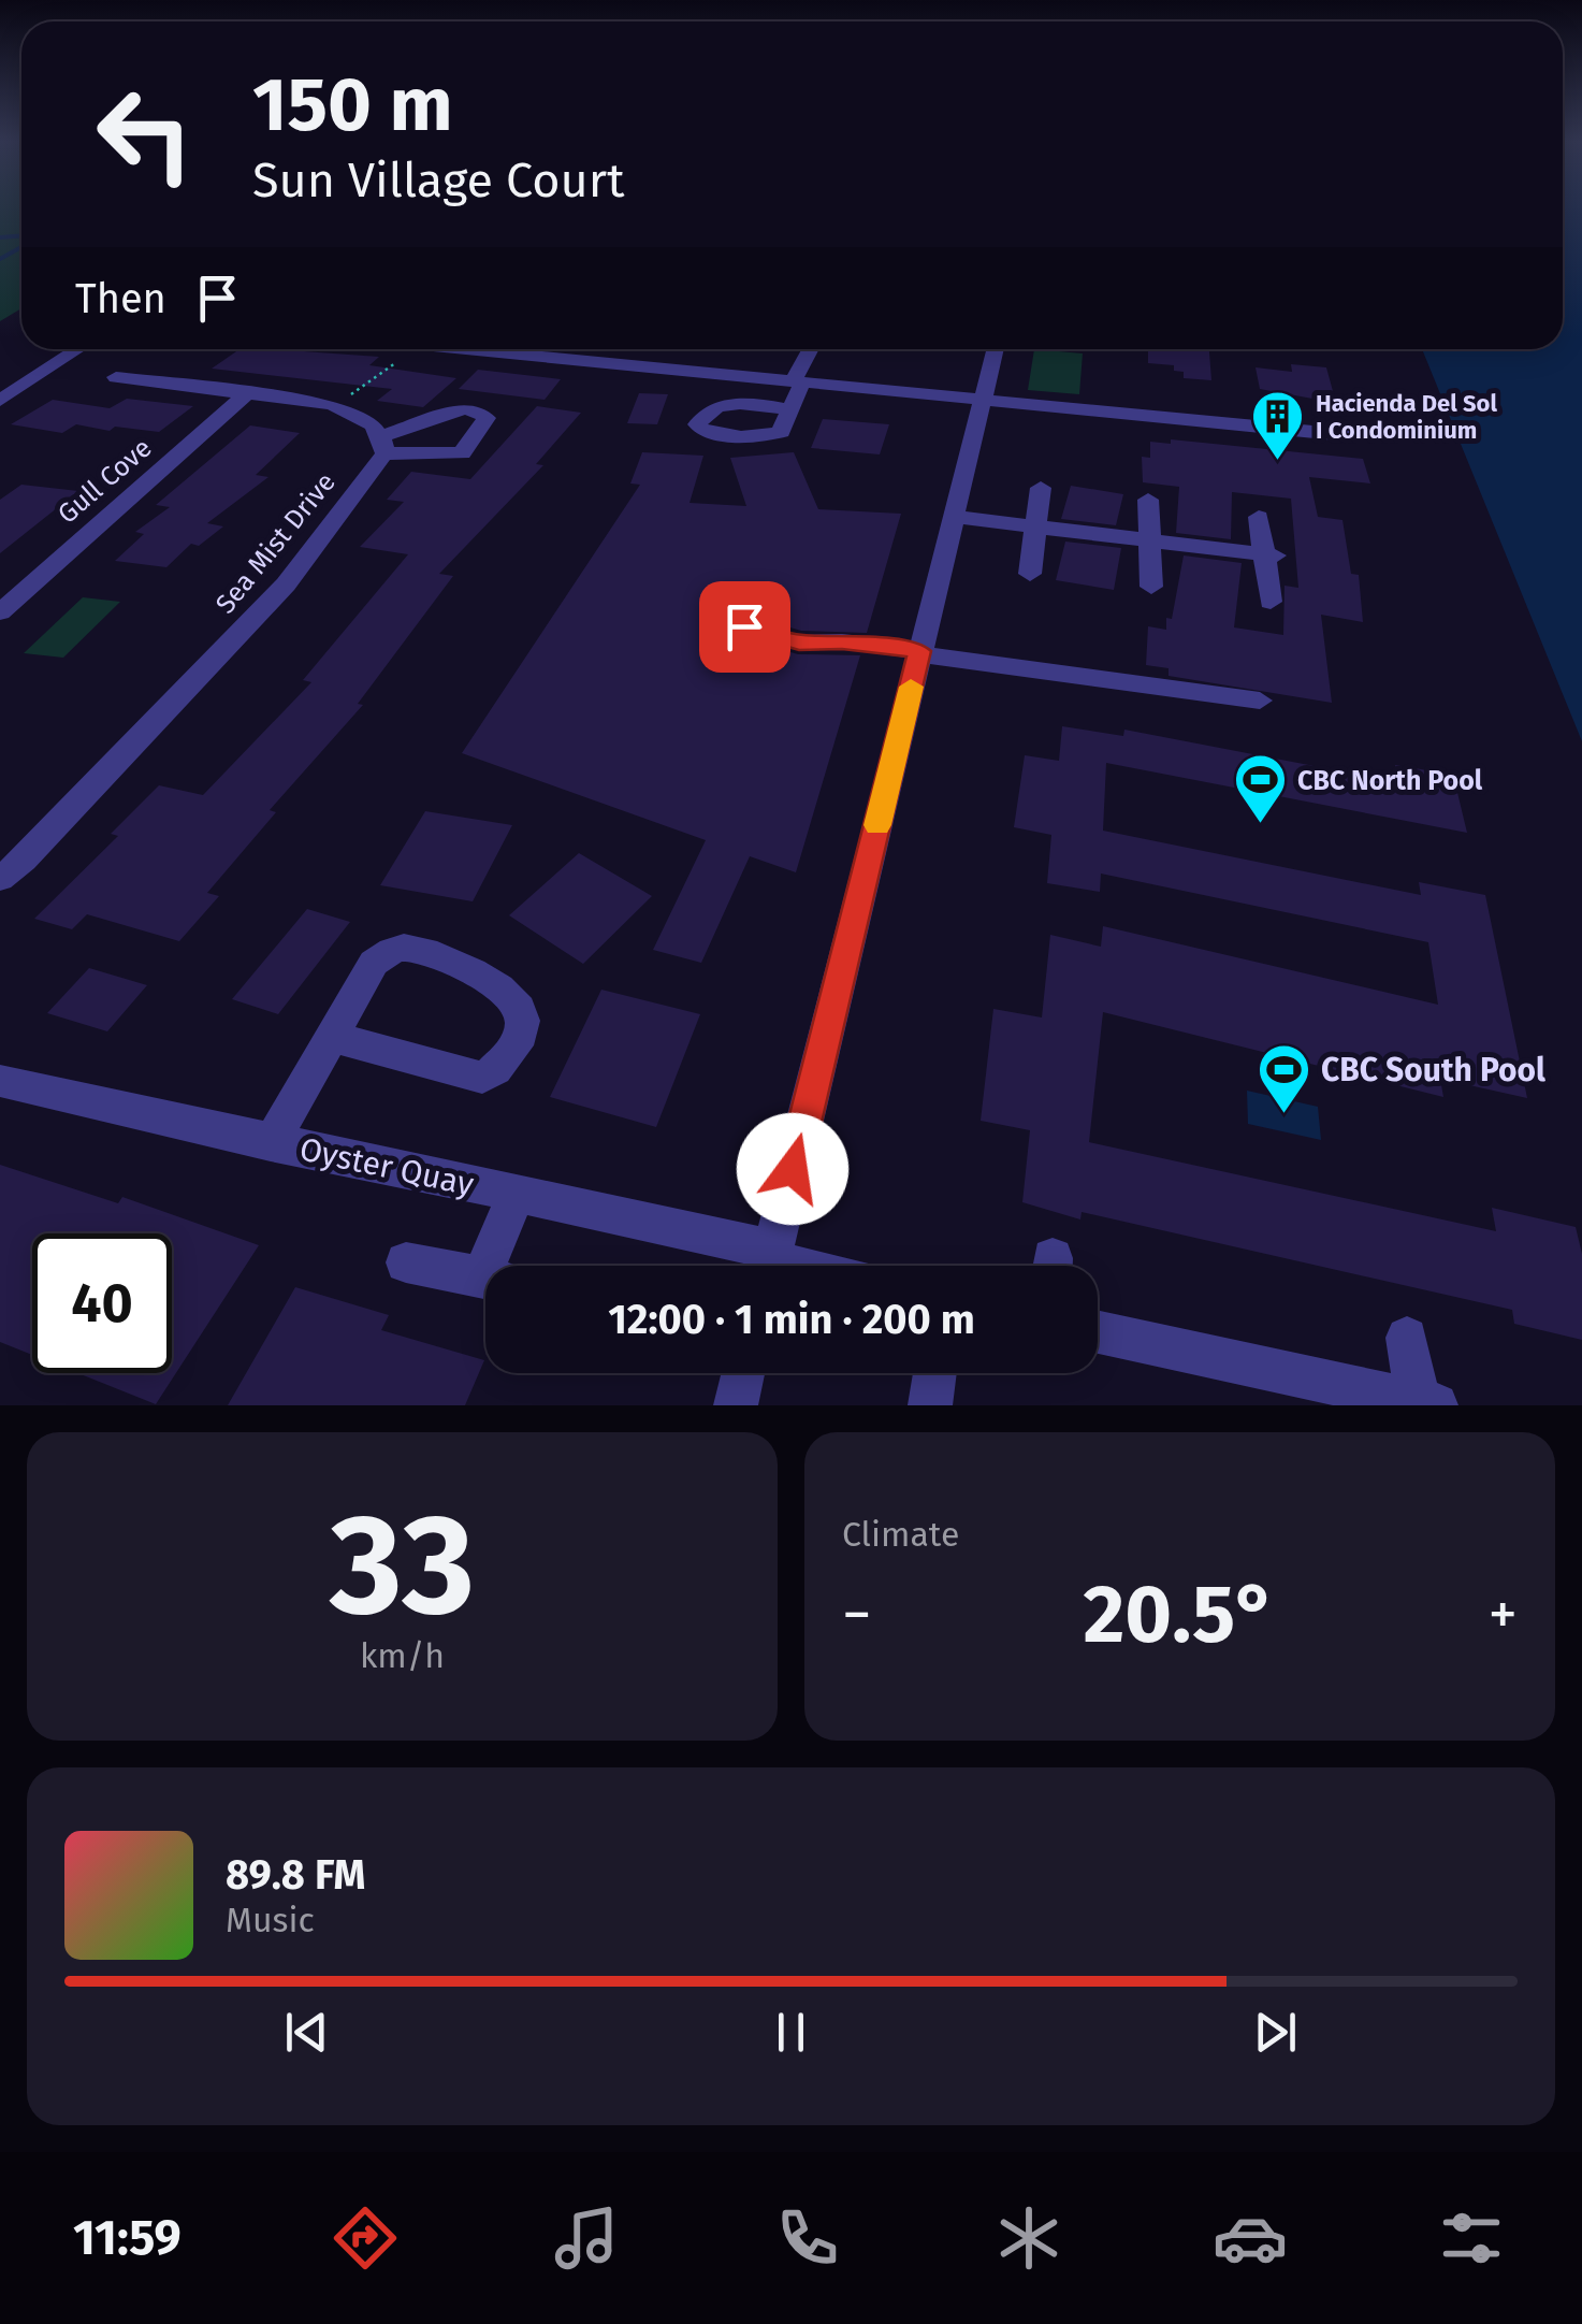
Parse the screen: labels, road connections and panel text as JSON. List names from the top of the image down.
{
  "streets": {
    "street": ["Gull Cove", "Sea Mist Drive", "Oyster Quay"]
  },
  "crossings": [
    ["Gull Cove", "Sea Mist Drive"]
  ],
  "places": {
    "building": ["Hacienda Del Sol I Condominium"],
    "sports": ["CBC North Pool", "CBC South Pool"]
  },
  "page": {
    "turn": ["150 m", "Sun Village Court"],
    "then": "Then",
    "limit": "40",
    "trip": "12:00 · 1 min · 200 m",
    "tile": [
      ["33", "km/h"],
      "Climate"
    ],
    "heat": ["−", "20.5°", "+"],
    "song": ["89.8 FM", "Music"],
    "tabs": "11:59"
  }
}
